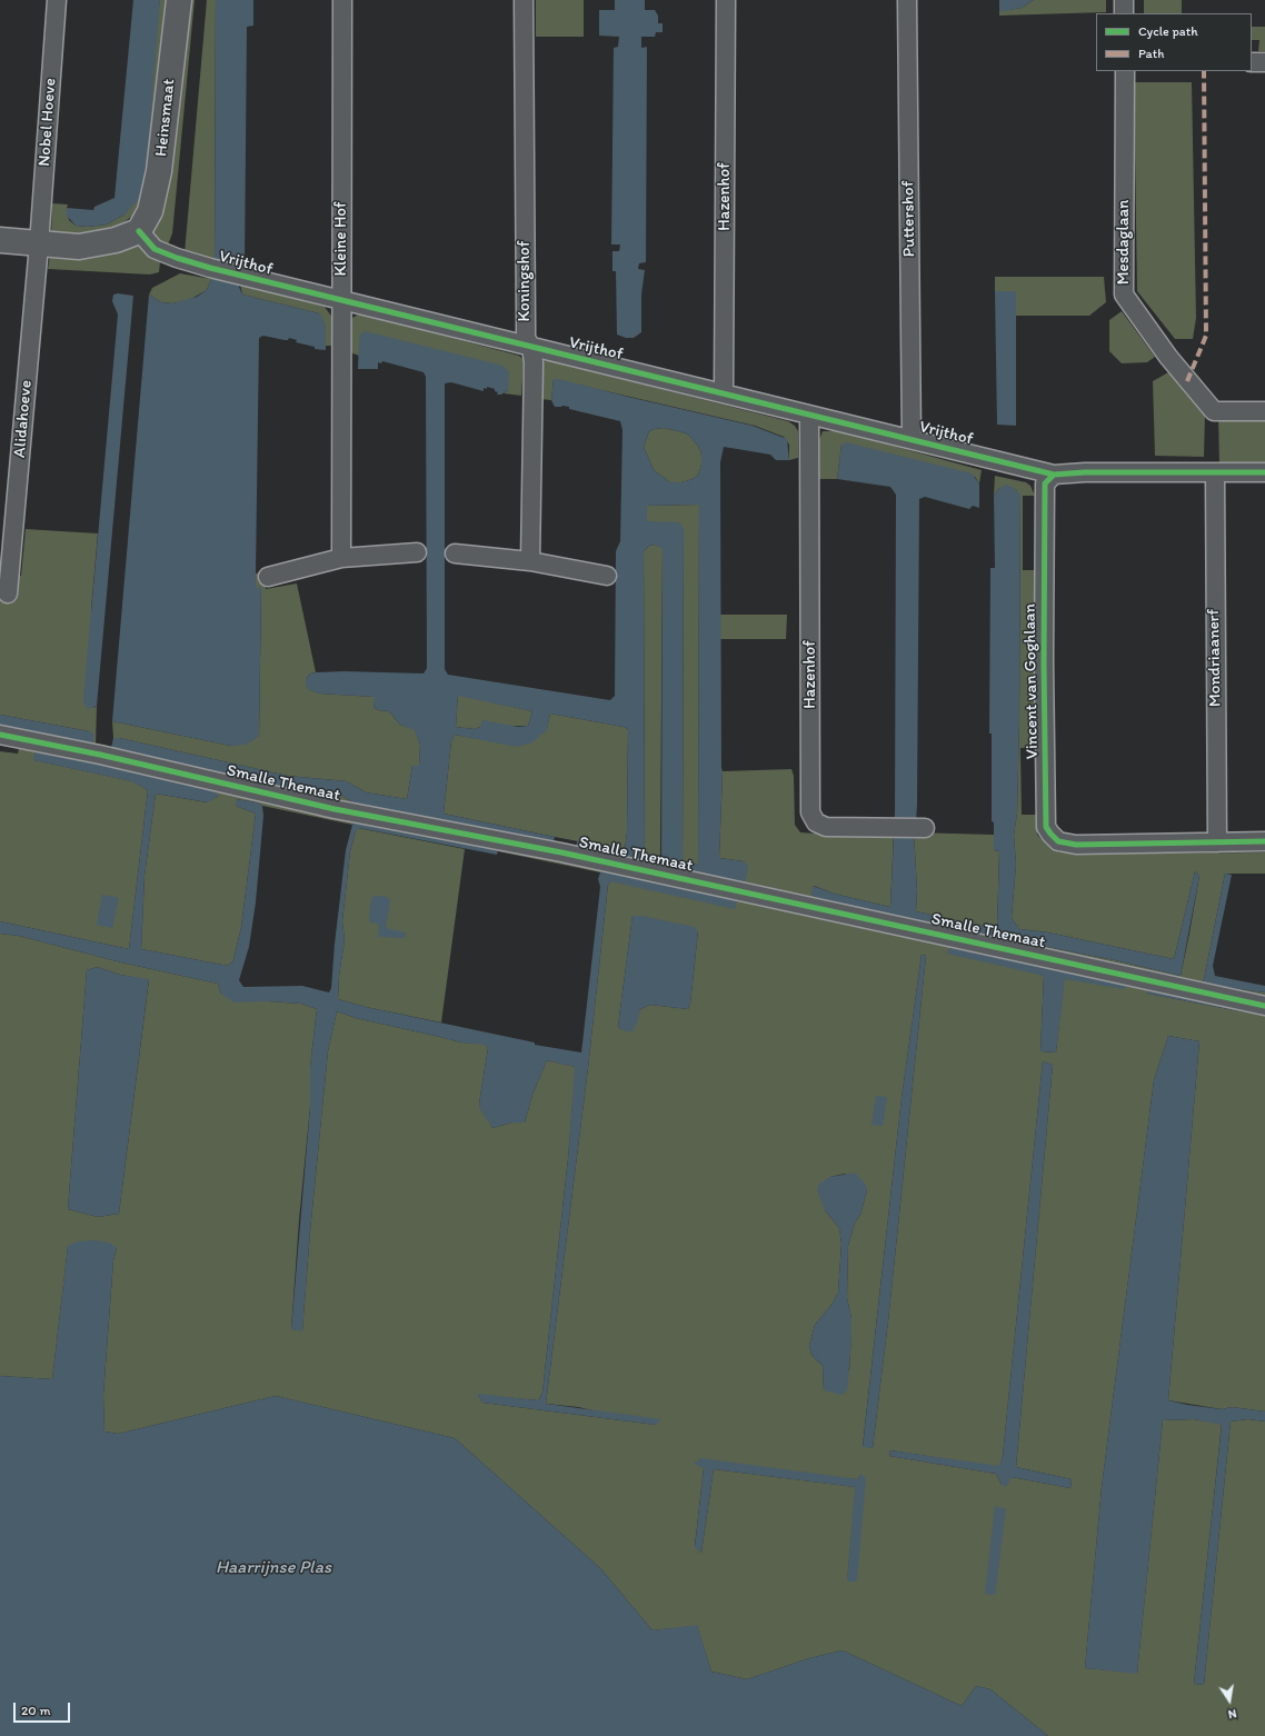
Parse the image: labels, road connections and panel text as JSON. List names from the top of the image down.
{
  "streets": {
    "street": [
      "Heinsmaat",
      "Nobel Hoeve",
      "Hazenhof",
      "Puttershof",
      "Kleine Hof",
      "Mesdaglaan",
      "Vrijthof",
      "Koningshof",
      "Alidahoeve",
      "Mondriaanerf",
      "Vincent van Goghlaan",
      "Smalle Themaat"
    ]
  },
  "crossings": [
    ["Heinsmaat", "Vrijthof"],
    ["Nobel Hoeve", "Alidahoeve"],
    ["Hazenhof", "Vrijthof"],
    ["Puttershof", "Vrijthof"],
    ["Kleine Hof", "Vrijthof"],
    ["Vrijthof", "Koningshof"],
    ["Vrijthof", "Vincent van Goghlaan"],
    ["Mondriaanerf", "Vincent van Goghlaan"]
  ],
  "water": ["Haarrijnse Plas"],
  "legend": ["Cycle path", "Path"],
  "scale_bar": "20 m",
  "north": "bottom"
}
